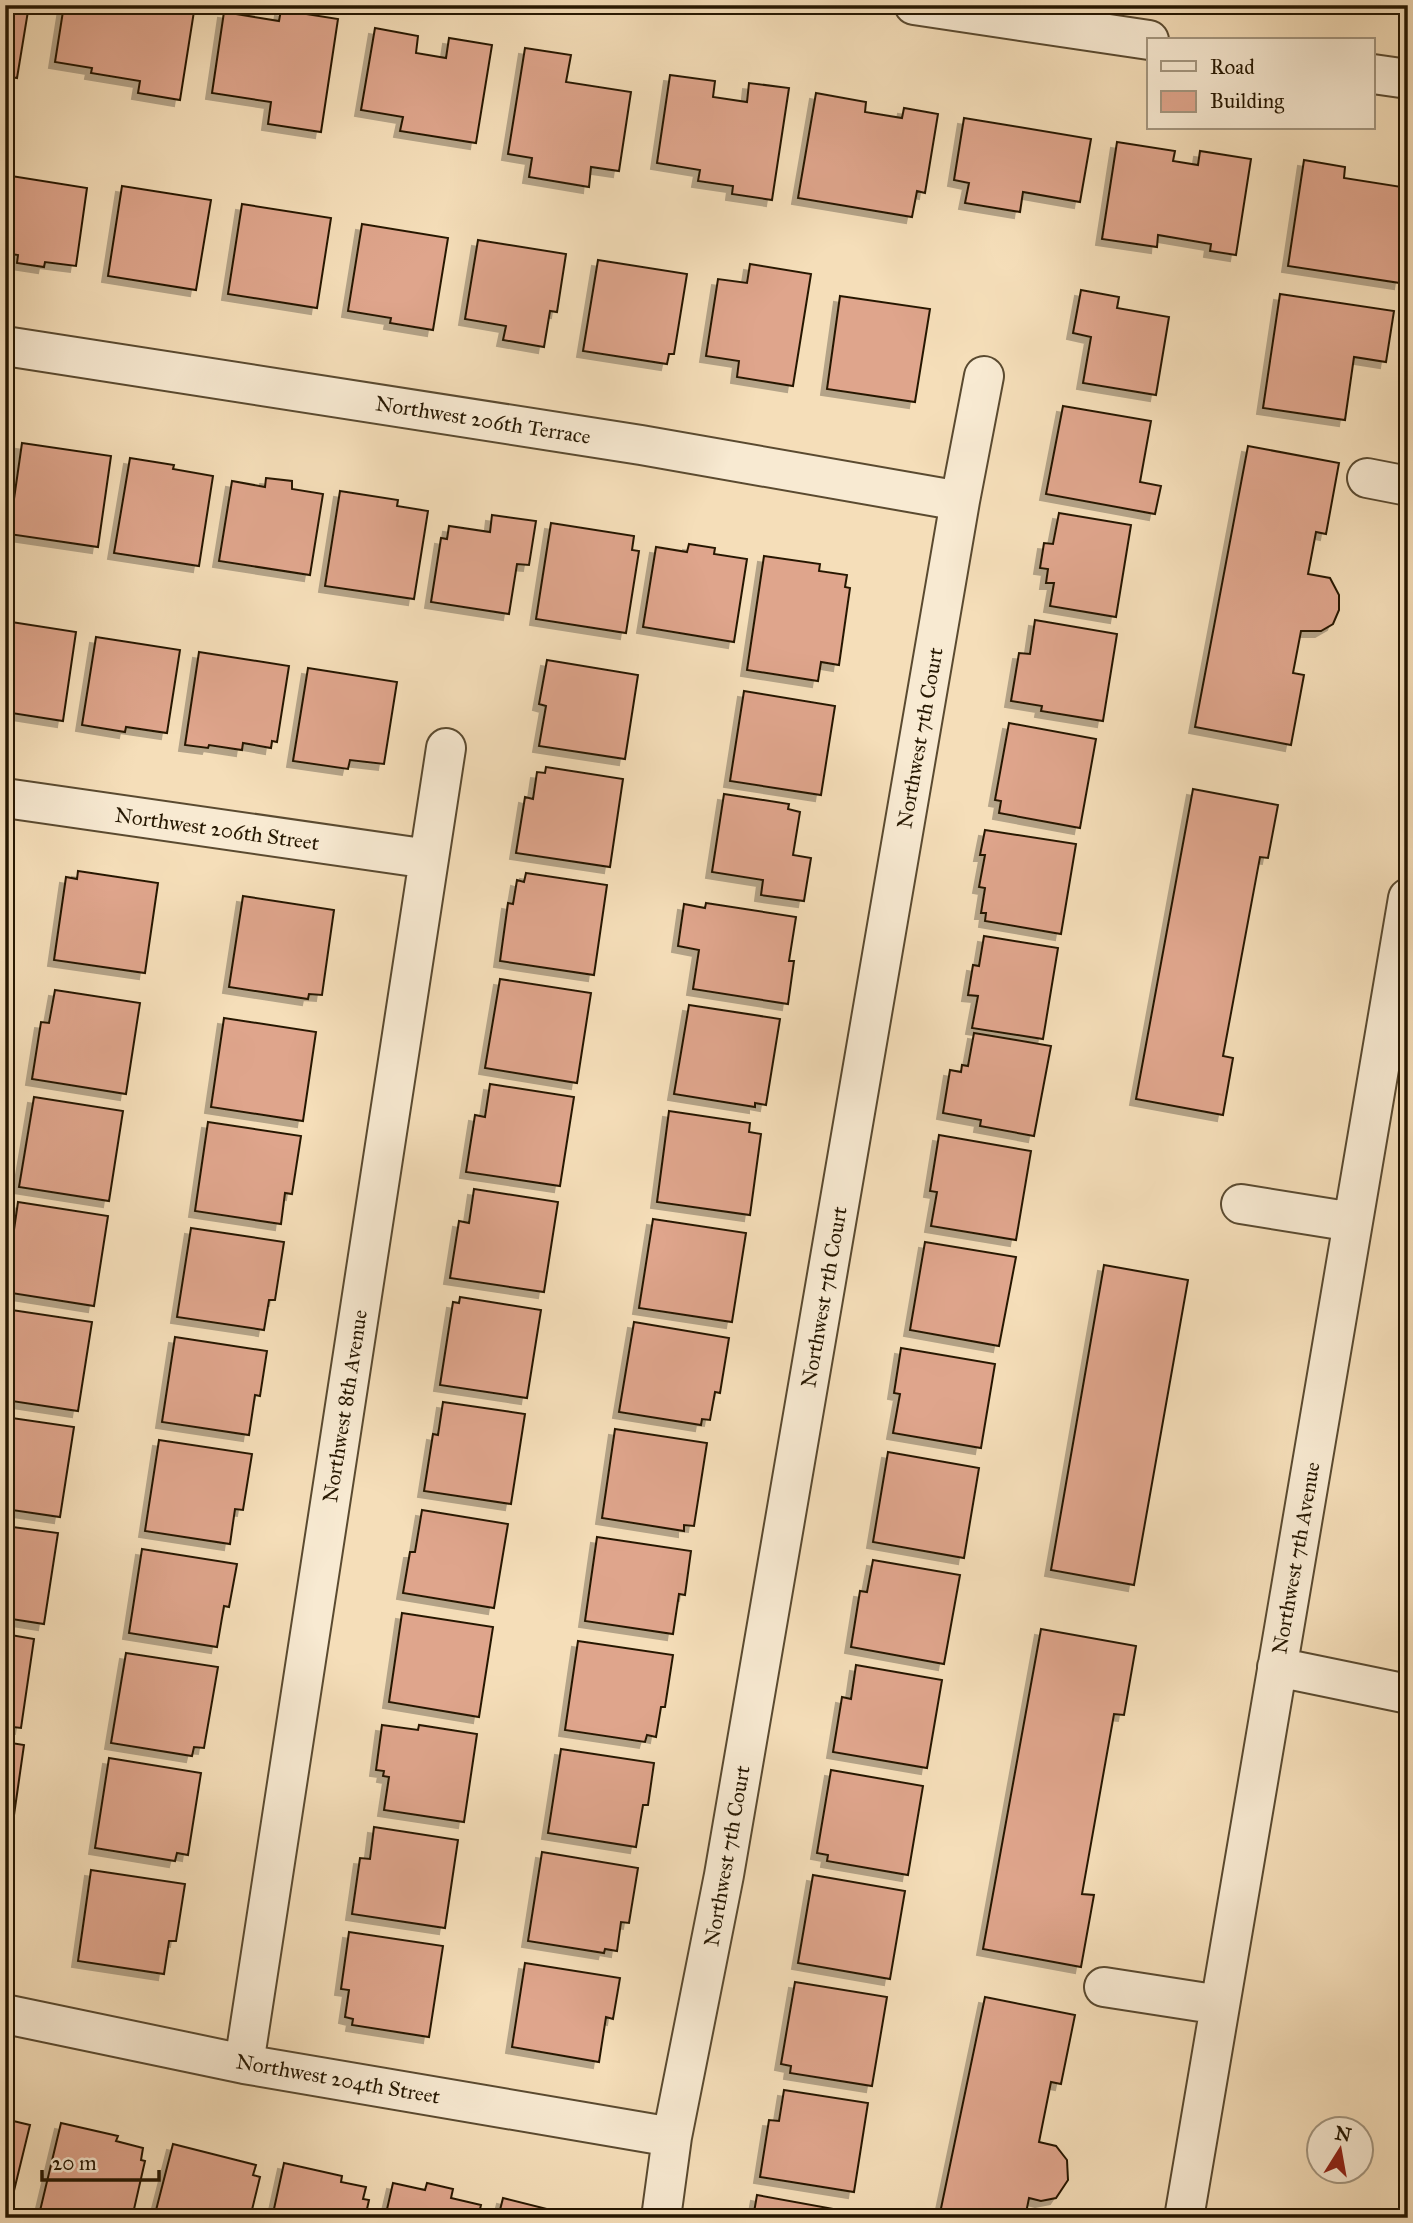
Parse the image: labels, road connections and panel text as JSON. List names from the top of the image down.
{
  "streets": {
    "street": [
      "Northwest 206th Terrace",
      "Northwest 7th Court",
      "Northwest 206th Street",
      "Northwest 8th Avenue",
      "Northwest 7th Avenue",
      "Northwest 204th Street"
    ]
  },
  "crossings": [
    ["Northwest 206th Terrace", "Northwest 7th Court"],
    ["Northwest 7th Court", "Northwest 204th Street"],
    ["Northwest 206th Street", "Northwest 8th Avenue"],
    ["Northwest 8th Avenue", "Northwest 204th Street"]
  ],
  "legend": ["Road", "Building"],
  "scale_bar": "20 m",
  "north": "top"
}
